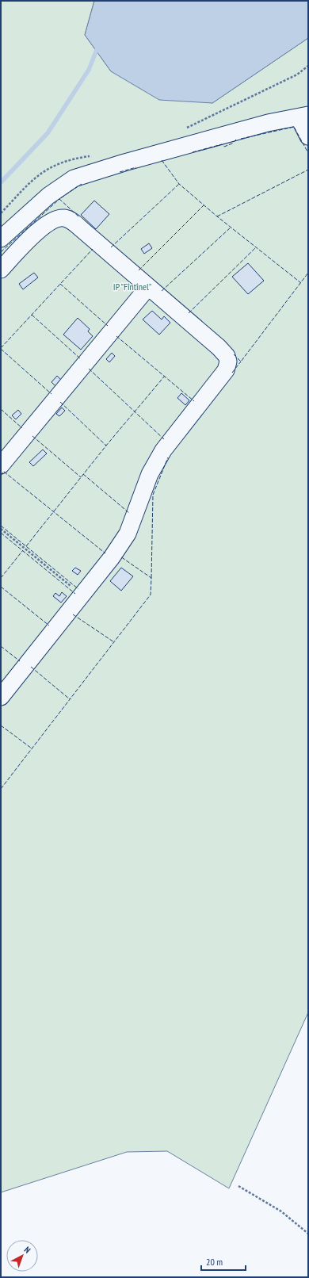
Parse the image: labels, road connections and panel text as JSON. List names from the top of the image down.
{
  "parks": ["IP \"Fîntînel\""],
  "scale_bar": "20 m",
  "north": "top right"
}
